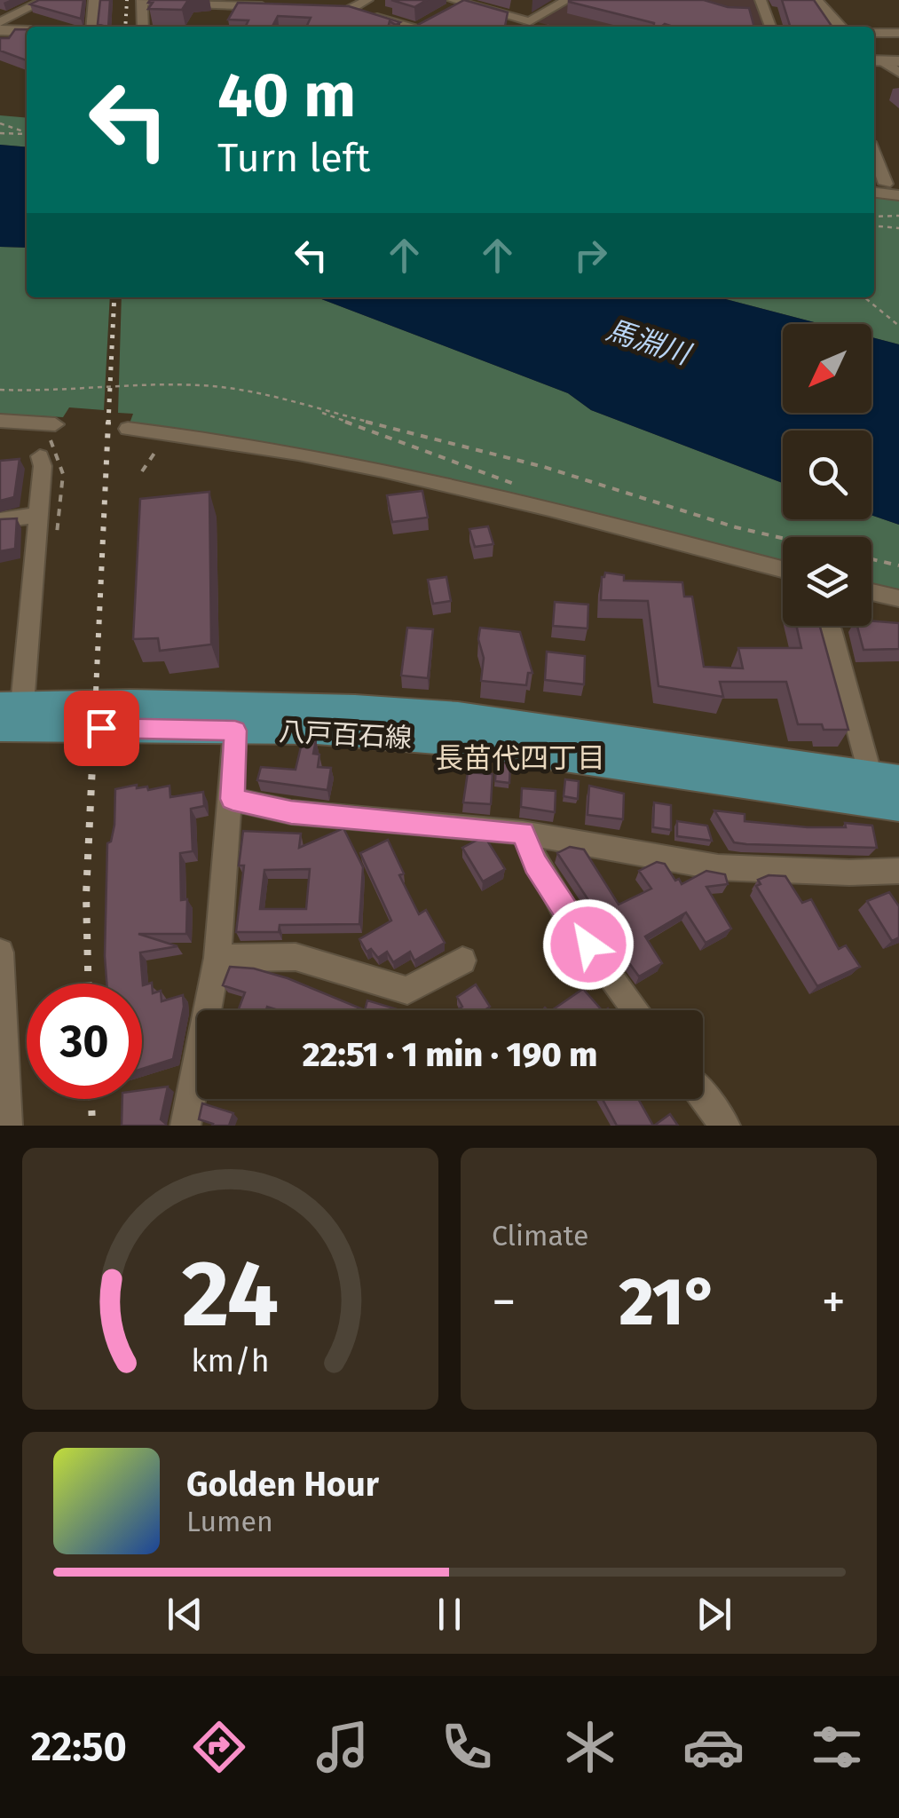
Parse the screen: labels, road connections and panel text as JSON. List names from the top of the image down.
{
  "streets": {
    "main road": ["八戸百石線"]
  },
  "districts": ["長苗代四丁目"],
  "water": ["馬淵川"],
  "north": "bottom left",
  "page": {
    "turn": ["40 m", "Turn left"],
    "limit": "30",
    "trip": "22:51 · 1 min · 190 m",
    "tile": "Climate",
    "heat": ["−", "21°", "+"],
    "song": ["Golden Hour", "Lumen"],
    "tabs": "22:50",
    "gauge": ["24", "km/h"]
  }
}
